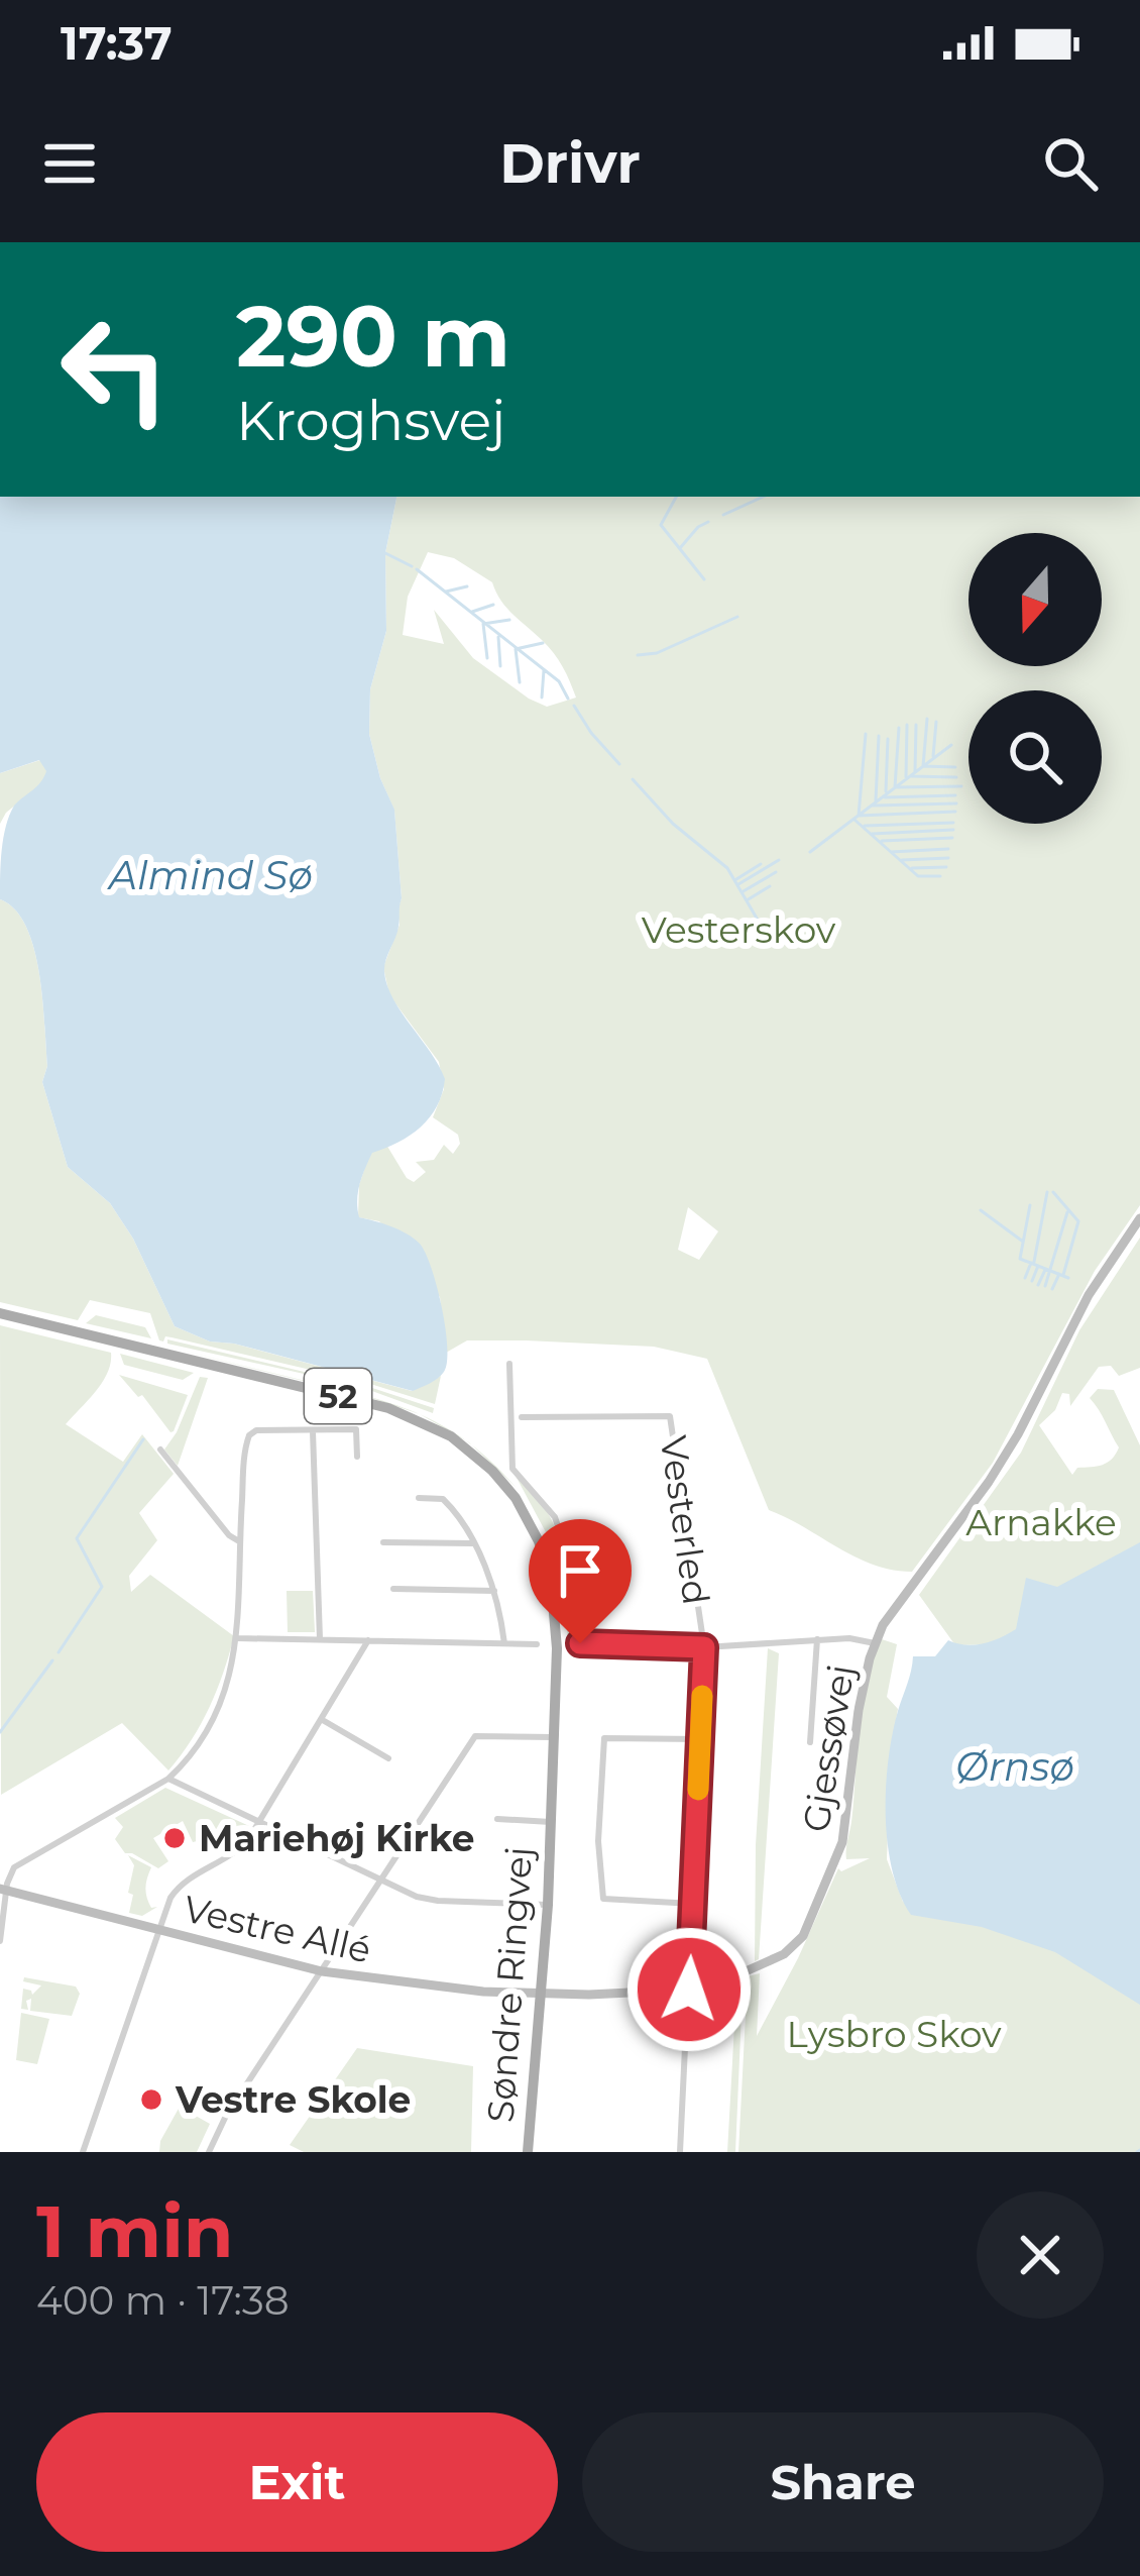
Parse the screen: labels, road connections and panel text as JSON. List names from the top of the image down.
{
  "streets": {
    "main road": ["52", "Søndre Ringvej"],
    "street": ["Vesterled", "Gjessøvej", "Vestre Allé"]
  },
  "crossings": [
    ["Vesterled", "Gjessøvej"],
    ["Gjessøvej", "Vestre Allé"],
    ["Gjessøvej", "Søndre Ringvej"],
    ["Vestre Allé", "Søndre Ringvej"]
  ],
  "water": ["Almind Sø", "Ørnsø"],
  "parks": ["Vesterskov", "Arnakke", "Lysbro Skov"],
  "places": ["Mariehøj Kirke", "Vestre Skole"],
  "north": "bottom",
  "page": {
    "status": "17:37",
    "header": "Drivr",
    "turn": ["290 m", "Kroghsvej"],
    "heading": ["1 min", "400 m · 17:38"],
    "buttons": ["Exit", "Share"]
  }
}
